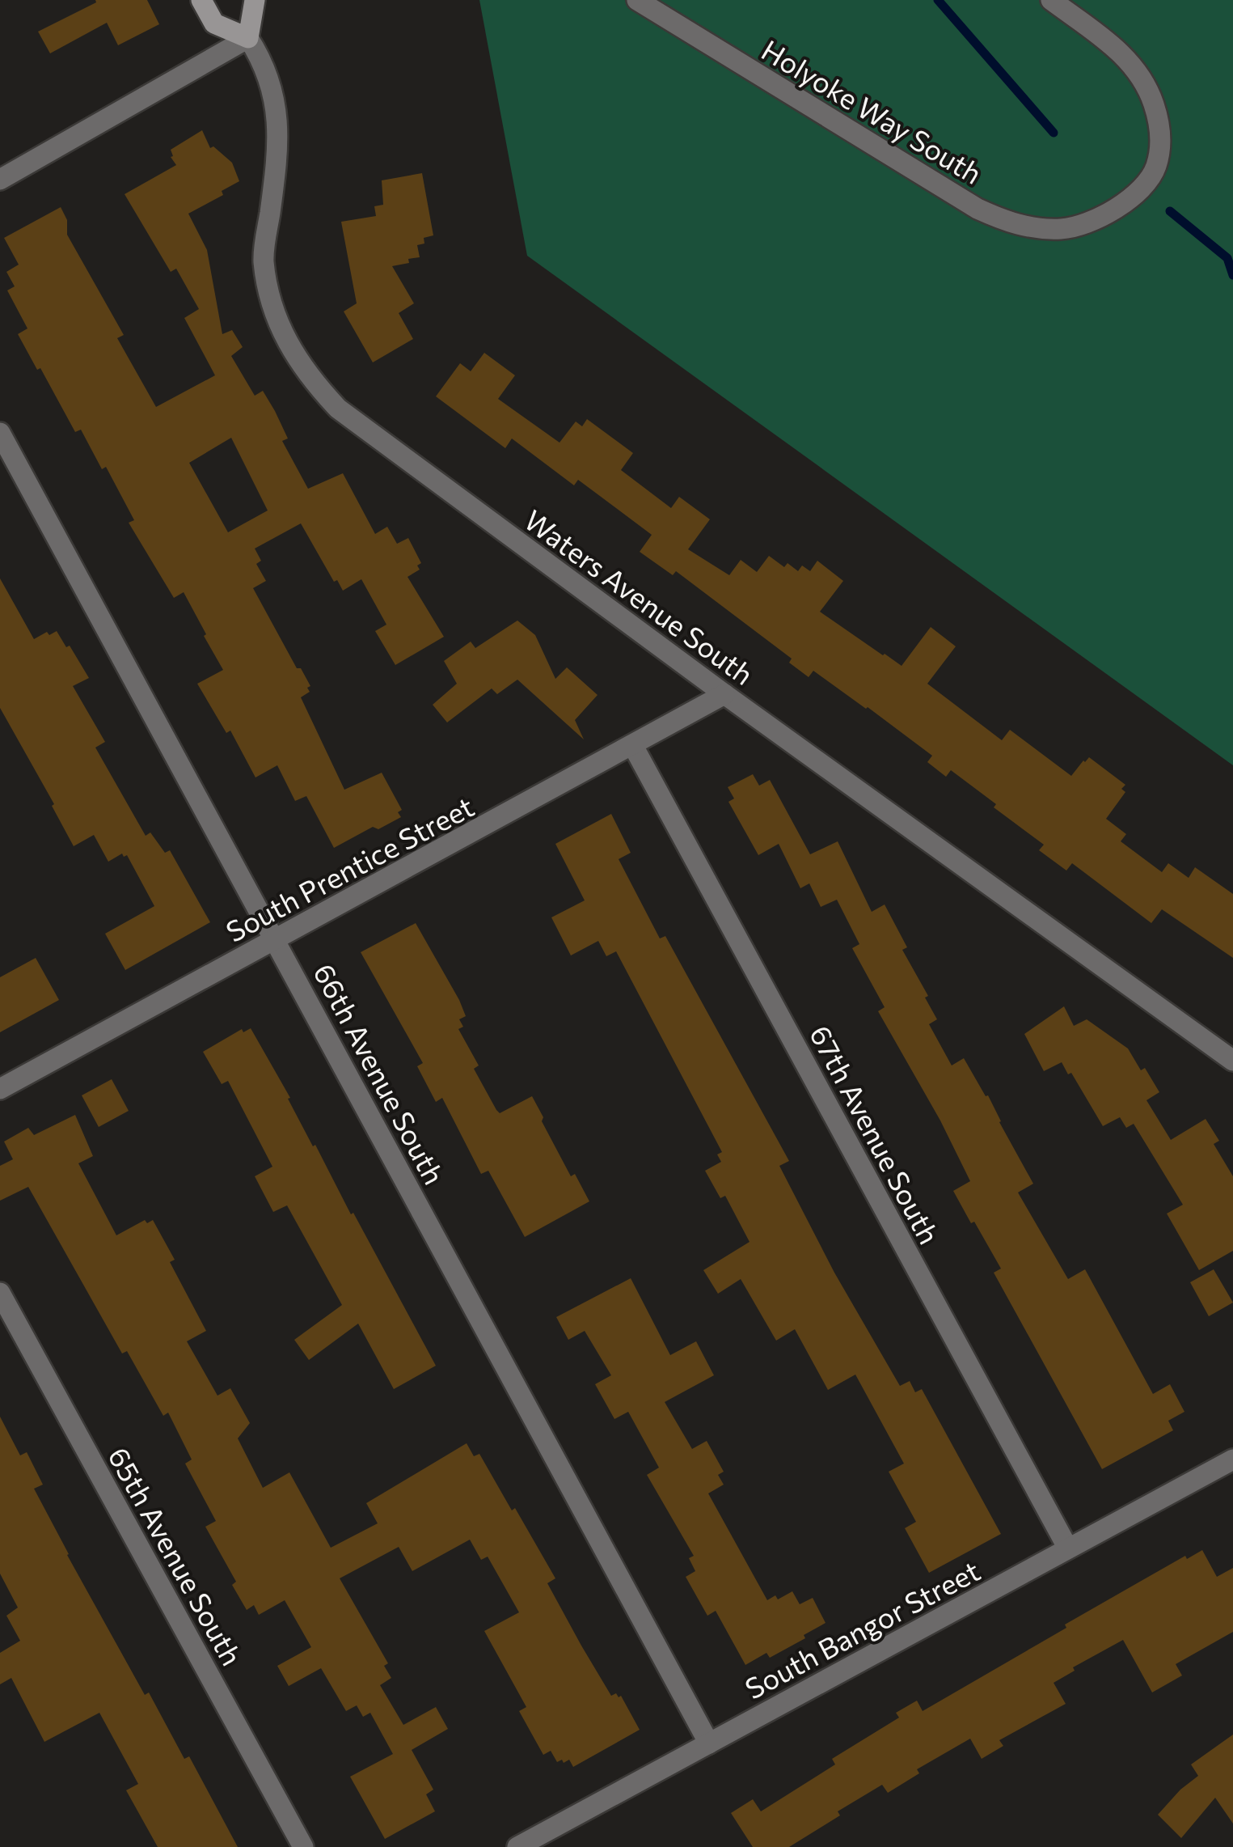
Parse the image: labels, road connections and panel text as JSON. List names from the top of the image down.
{
  "streets": {
    "street": [
      "Holyoke Way South",
      "Waters Avenue South",
      "South Prentice Street",
      "66th Avenue South",
      "67th Avenue South",
      "65th Avenue South",
      "South Bangor Street"
    ]
  },
  "crossings": [
    ["Waters Avenue South", "South Prentice Street"],
    ["South Prentice Street", "66th Avenue South"],
    ["South Prentice Street", "67th Avenue South"],
    ["66th Avenue South", "South Bangor Street"],
    ["67th Avenue South", "South Bangor Street"]
  ]
}
